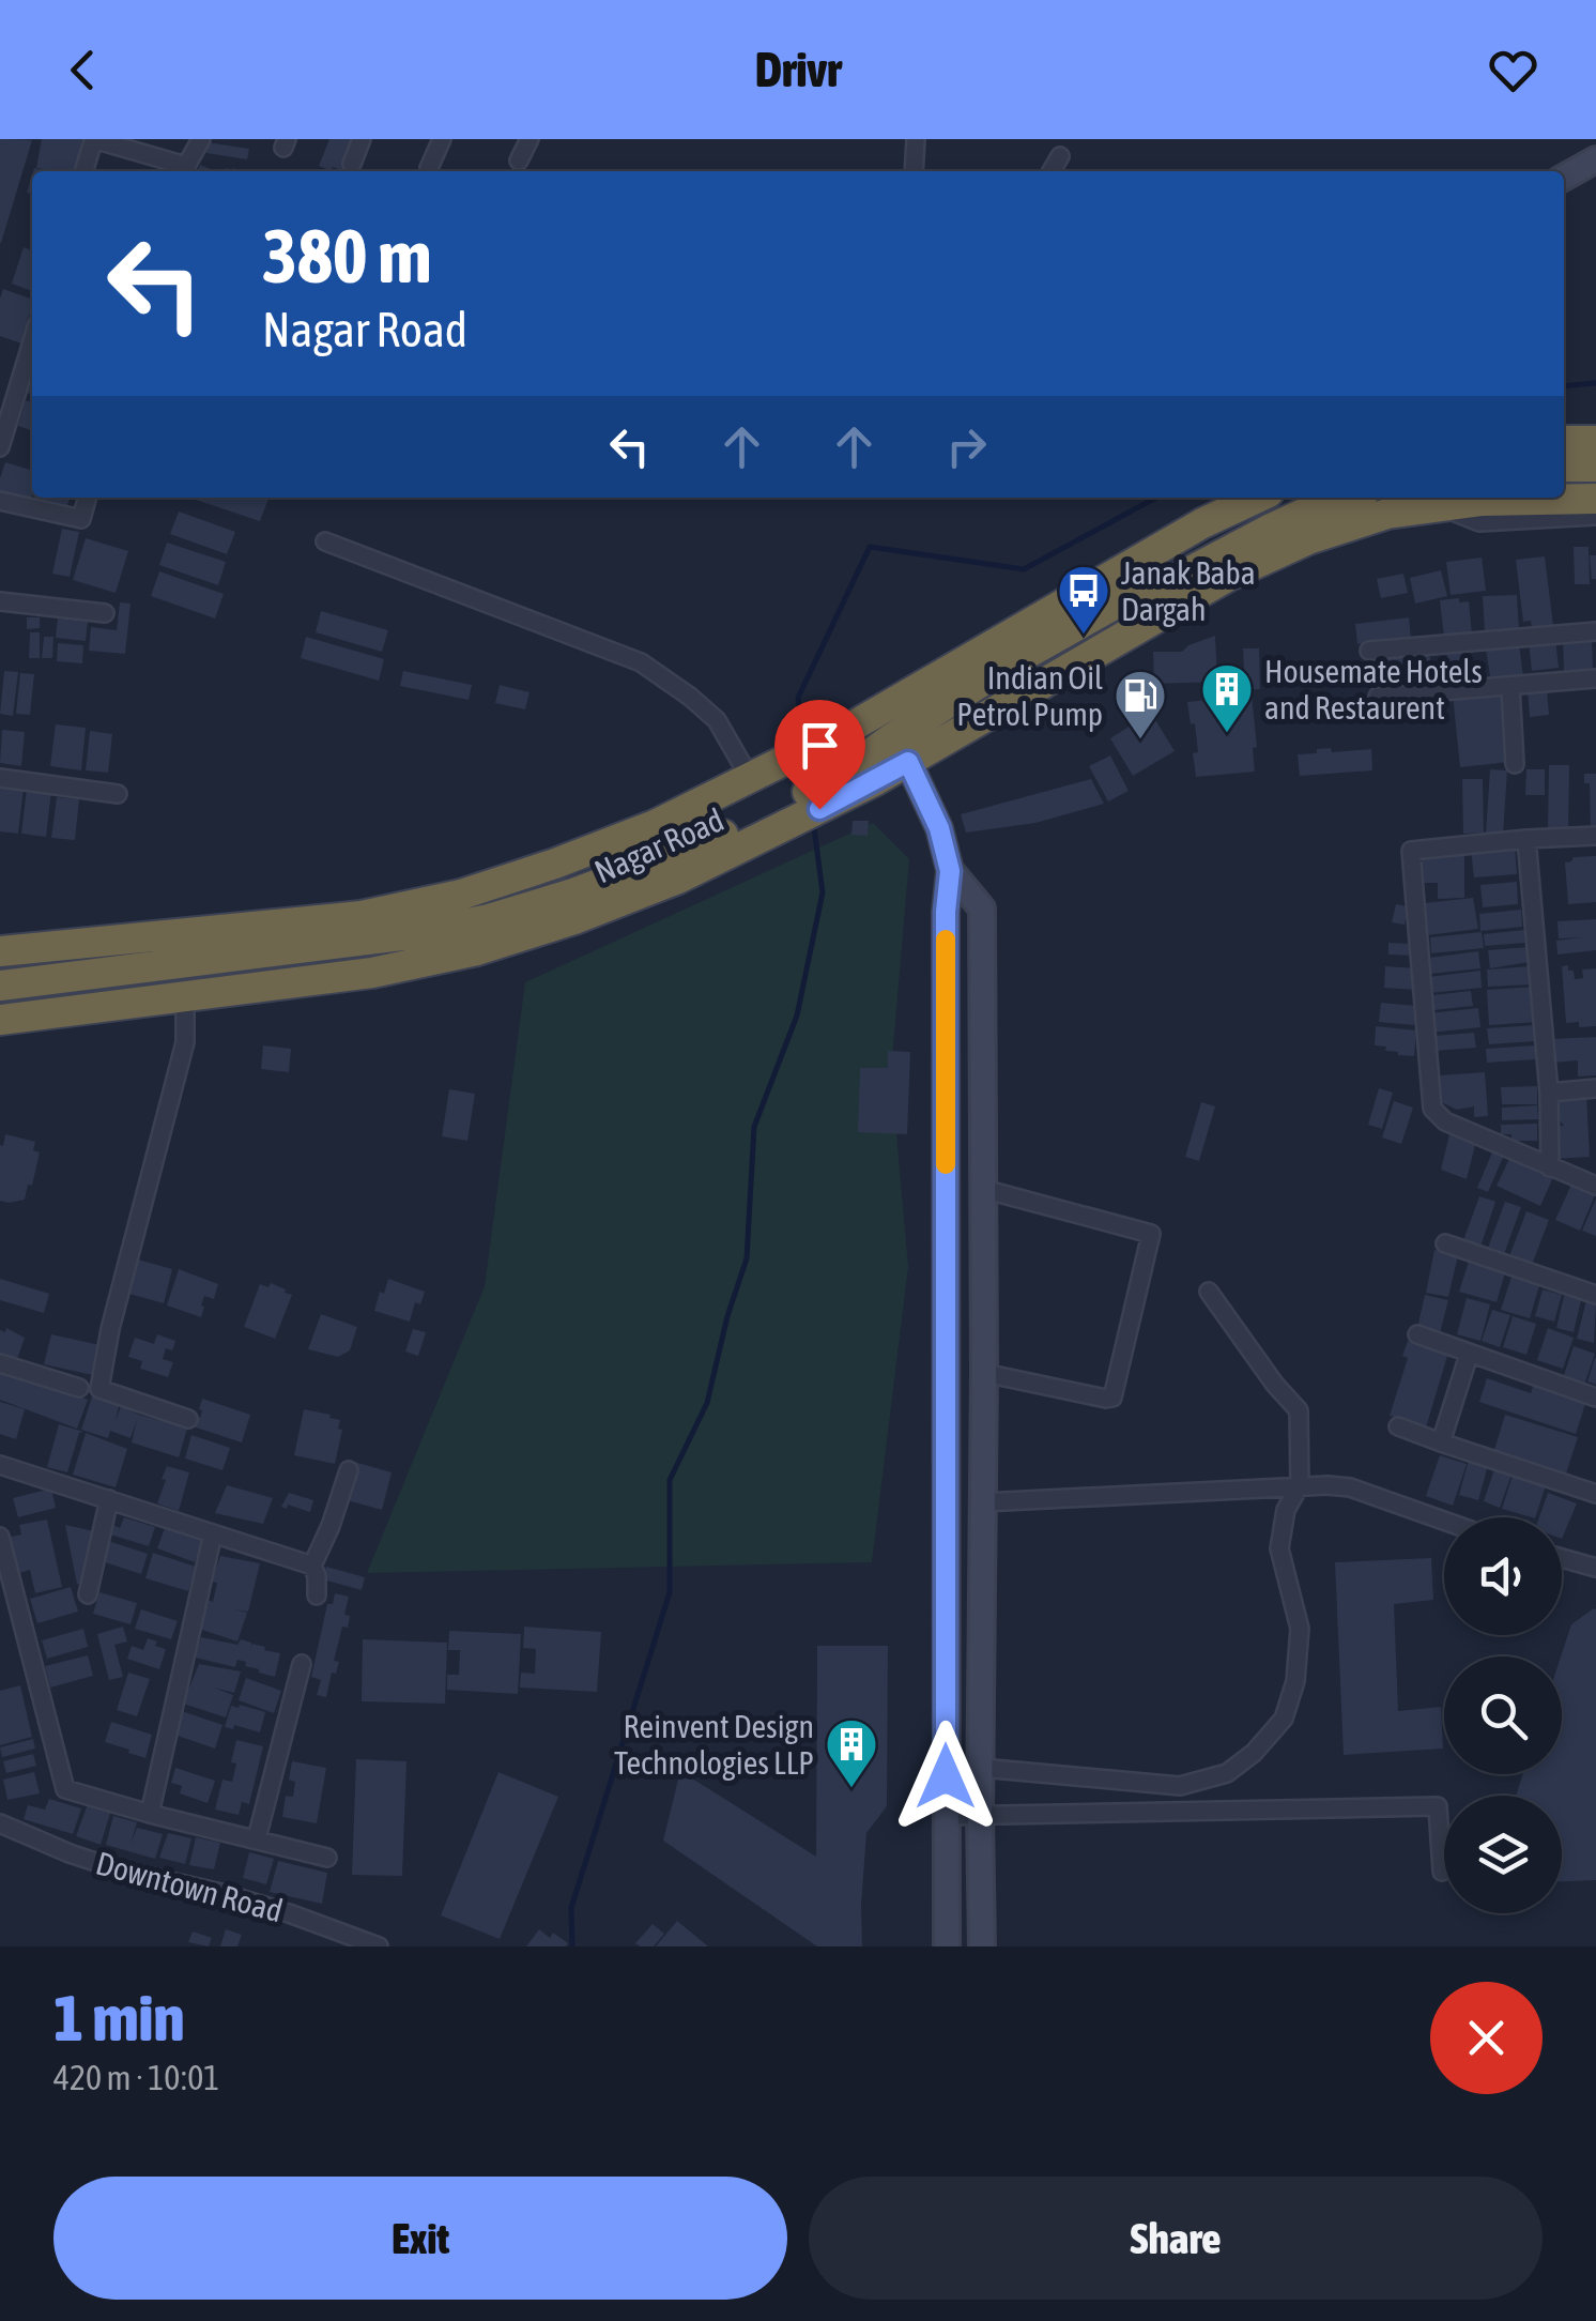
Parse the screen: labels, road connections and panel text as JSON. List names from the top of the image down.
{
  "streets": {
    "highway": ["Nagar Road"],
    "street": ["Downtown Road"]
  },
  "places": {
    "bus stop": ["Janak Baba Dargah"],
    "building": ["Housemate Hotels and Restaurent", "Reinvent Design Technologies LLP"],
    "fuel station": ["Indian Oil Petrol Pump"]
  },
  "page": {
    "header": "Drivr",
    "turn": ["380 m", "Nagar Road"],
    "heading": ["1 min", "420 m · 10:01"],
    "buttons": ["Exit", "Share"]
  }
}
